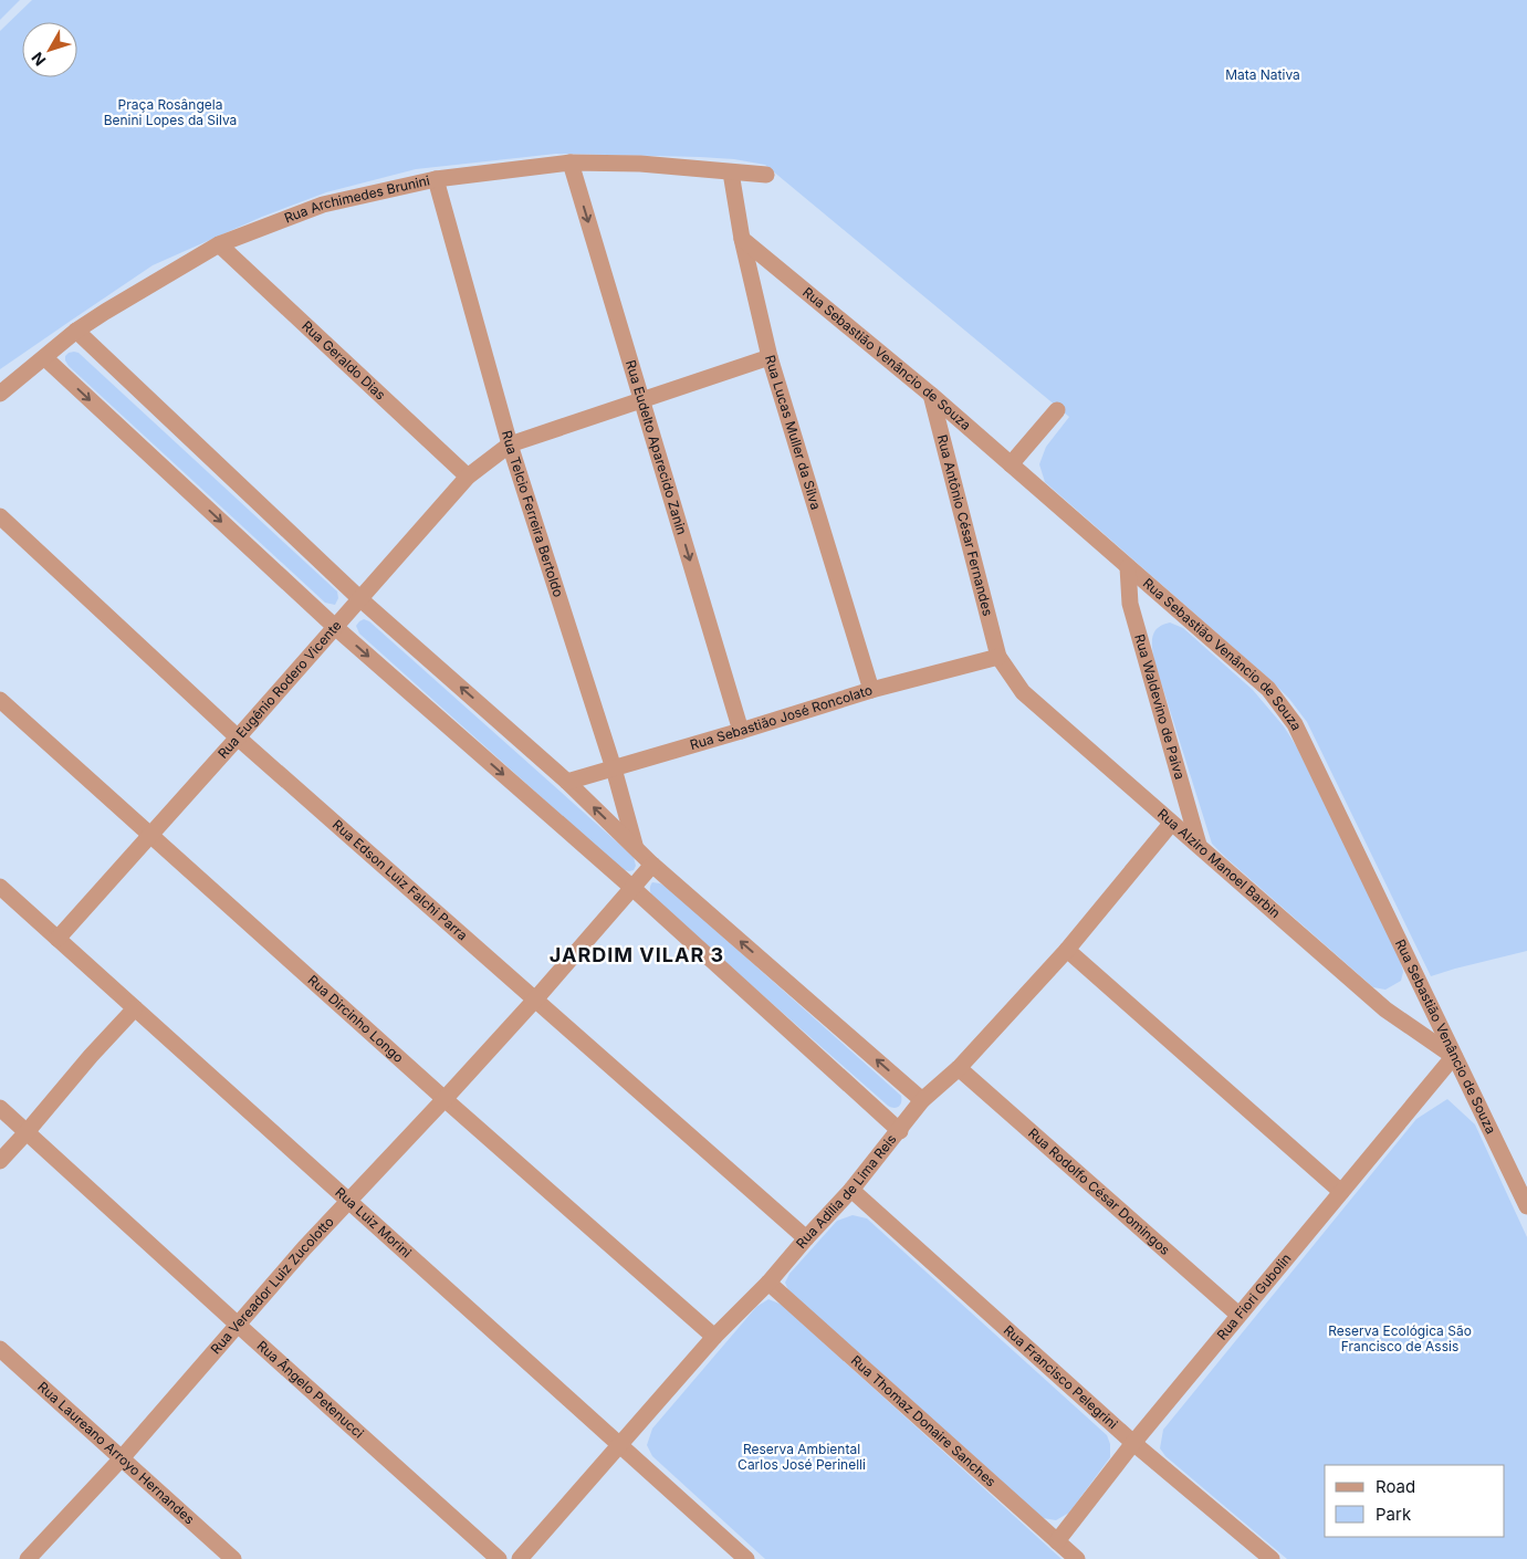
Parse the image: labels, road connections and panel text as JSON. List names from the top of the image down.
{
  "streets": {
    "street": [
      "Rua Archimedes Brunini",
      "Rua Sebastião Venâncio de Souza",
      "Rua Geraldo Dias",
      "Rua Lucas Muller da Silva",
      "Rua Eudelto Aparecido Zanin",
      "Rua Telcio Ferreira Bertoldo",
      "Rua Antônio César Fernandes",
      "Rua Eugênio Rodero Vicente",
      "Rua Waldevino de Paiva",
      "Rua Sebastião José Roncolato",
      "Rua Alziro Manoel Barbin",
      "Rua Edson Luiz Falchi Parra",
      "Rua Dircinho Longo",
      "Rua Adilia de Lima Reis",
      "Rua Rodolfo César Domingos",
      "Rua Luiz Morini",
      "Rua Vereador Luiz Zucolotto",
      "Rua Fiori Gubolin",
      "Rua Francisco Pelegrini",
      "Rua Ângelo Petenucci",
      "Rua Thomaz Donaire Sanches",
      "Rua Laureano Arroyo Hernandes"
    ]
  },
  "crossings": [
    ["Rua Archimedes Brunini", "Rua Geraldo Dias"],
    ["Rua Archimedes Brunini", "Rua Lucas Muller da Silva"],
    ["Rua Archimedes Brunini", "Rua Eudelto Aparecido Zanin"],
    ["Rua Archimedes Brunini", "Rua Telcio Ferreira Bertoldo"],
    ["Rua Sebastião Venâncio de Souza", "Rua Lucas Muller da Silva"],
    ["Rua Sebastião Venâncio de Souza", "Rua Antônio César Fernandes"],
    ["Rua Sebastião Venâncio de Souza", "Rua Waldevino de Paiva"],
    ["Rua Sebastião Venâncio de Souza", "Rua Alziro Manoel Barbin"],
    ["Rua Sebastião Venâncio de Souza", "Rua Fiori Gubolin"],
    ["Rua Geraldo Dias", "Rua Eugênio Rodero Vicente"],
    ["Rua Lucas Muller da Silva", "Rua Eugênio Rodero Vicente"],
    ["Rua Lucas Muller da Silva", "Rua Sebastião José Roncolato"],
    ["Rua Eudelto Aparecido Zanin", "Rua Eugênio Rodero Vicente"],
    ["Rua Eudelto Aparecido Zanin", "Rua Sebastião José Roncolato"],
    ["Rua Telcio Ferreira Bertoldo", "Rua Eugênio Rodero Vicente"],
    ["Rua Telcio Ferreira Bertoldo", "Rua Sebastião José Roncolato"],
    ["Rua Antônio César Fernandes", "Rua Sebastião José Roncolato"],
    ["Rua Antônio César Fernandes", "Rua Alziro Manoel Barbin"],
    ["Rua Eugênio Rodero Vicente", "Rua Edson Luiz Falchi Parra"],
    ["Rua Eugênio Rodero Vicente", "Rua Dircinho Longo"],
    ["Rua Eugênio Rodero Vicente", "Rua Luiz Morini"],
    ["Rua Waldevino de Paiva", "Rua Alziro Manoel Barbin"],
    ["Rua Sebastião José Roncolato", "Rua Alziro Manoel Barbin"],
    ["Rua Alziro Manoel Barbin", "Rua Adilia de Lima Reis"],
    ["Rua Alziro Manoel Barbin", "Rua Fiori Gubolin"],
    ["Rua Edson Luiz Falchi Parra", "Rua Adilia de Lima Reis"],
    ["Rua Edson Luiz Falchi Parra", "Rua Vereador Luiz Zucolotto"],
    ["Rua Dircinho Longo", "Rua Adilia de Lima Reis"],
    ["Rua Dircinho Longo", "Rua Vereador Luiz Zucolotto"],
    ["Rua Adilia de Lima Reis", "Rua Rodolfo César Domingos"],
    ["Rua Adilia de Lima Reis", "Rua Luiz Morini"],
    ["Rua Adilia de Lima Reis", "Rua Francisco Pelegrini"],
    ["Rua Adilia de Lima Reis", "Rua Thomaz Donaire Sanches"],
    ["Rua Rodolfo César Domingos", "Rua Fiori Gubolin"],
    ["Rua Luiz Morini", "Rua Vereador Luiz Zucolotto"],
    ["Rua Vereador Luiz Zucolotto", "Rua Ângelo Petenucci"],
    ["Rua Vereador Luiz Zucolotto", "Rua Laureano Arroyo Hernandes"],
    ["Rua Fiori Gubolin", "Rua Francisco Pelegrini"],
    ["Rua Fiori Gubolin", "Rua Thomaz Donaire Sanches"]
  ],
  "one_way": ["Rua Eudelto Aparecido Zanin"],
  "districts": ["JARDIM VILAR 3"],
  "parks": [
    "Mata Nativa",
    "Praça Rosângela Benini Lopes da Silva",
    "Reserva Ecológica São Francisco de Assis",
    "Reserva Ambiental Carlos José Perinelli"
  ],
  "legend": ["Road", "Park"],
  "north": "bottom left"
}
